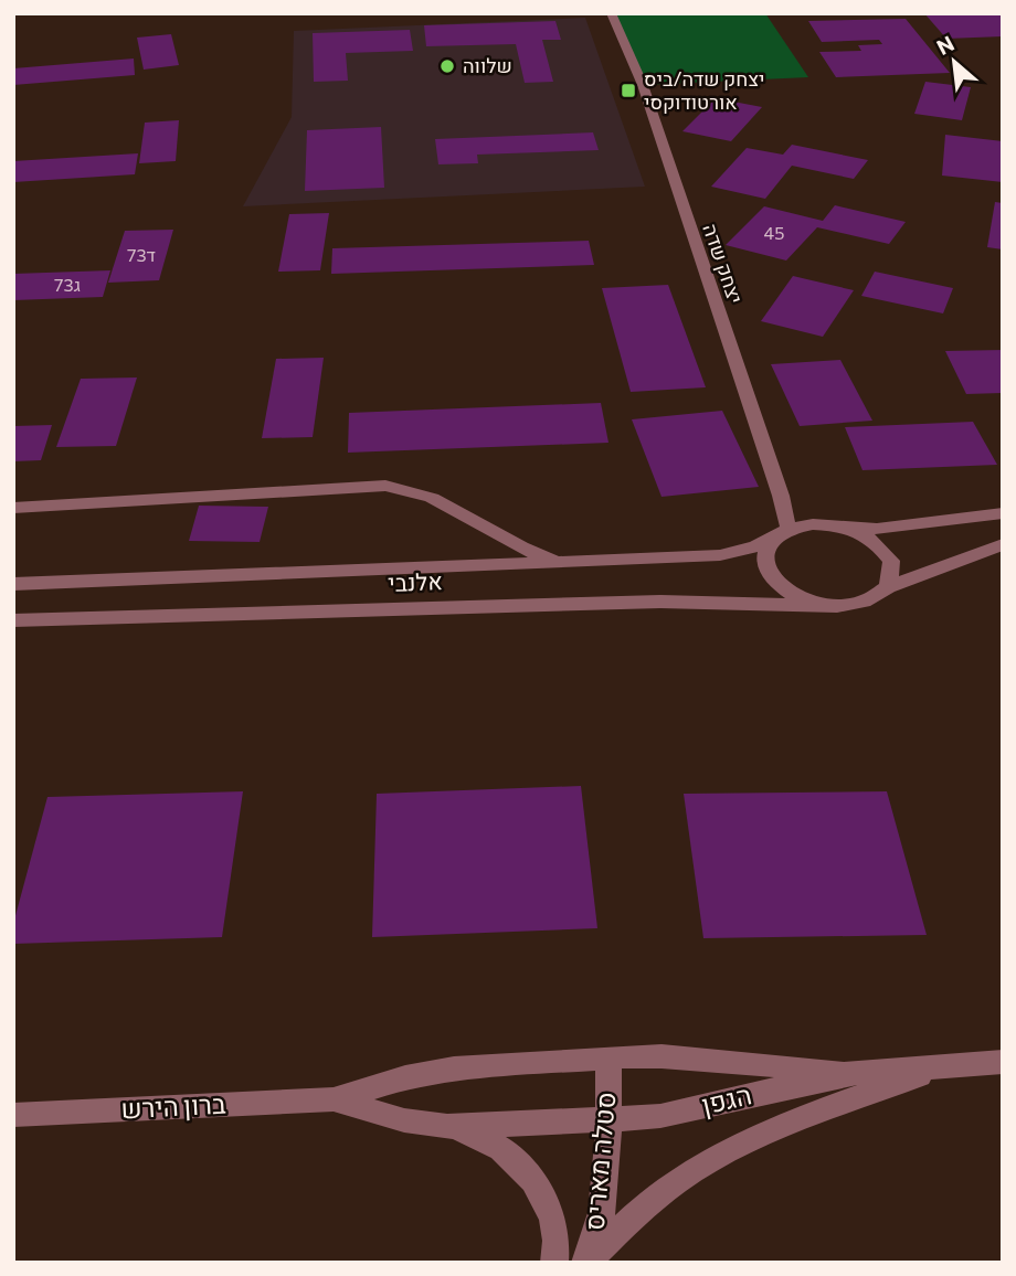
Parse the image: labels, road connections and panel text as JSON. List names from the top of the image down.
{
  "streets": {
    "street": [
      "יצחק שדה",
      "אלנבי",
      "הגפן",
      "ברון הירש",
      "סטלה מאריס"
    ]
  },
  "crossings": [
    ["יצחק שדה", "אלנבי"],
    ["הגפן", "ברון הירש"],
    ["הגפן", "סטלה מאריס"],
    ["ברון הירש", "סטלה מאריס"]
  ],
  "places": {
    "other": ["שלווה"],
    "transit": ["יצחק שדה/ביס אורטודוקסי"]
  },
  "house_numbers": ["45", "73ד", "73ג"],
  "north": "top left"
}
